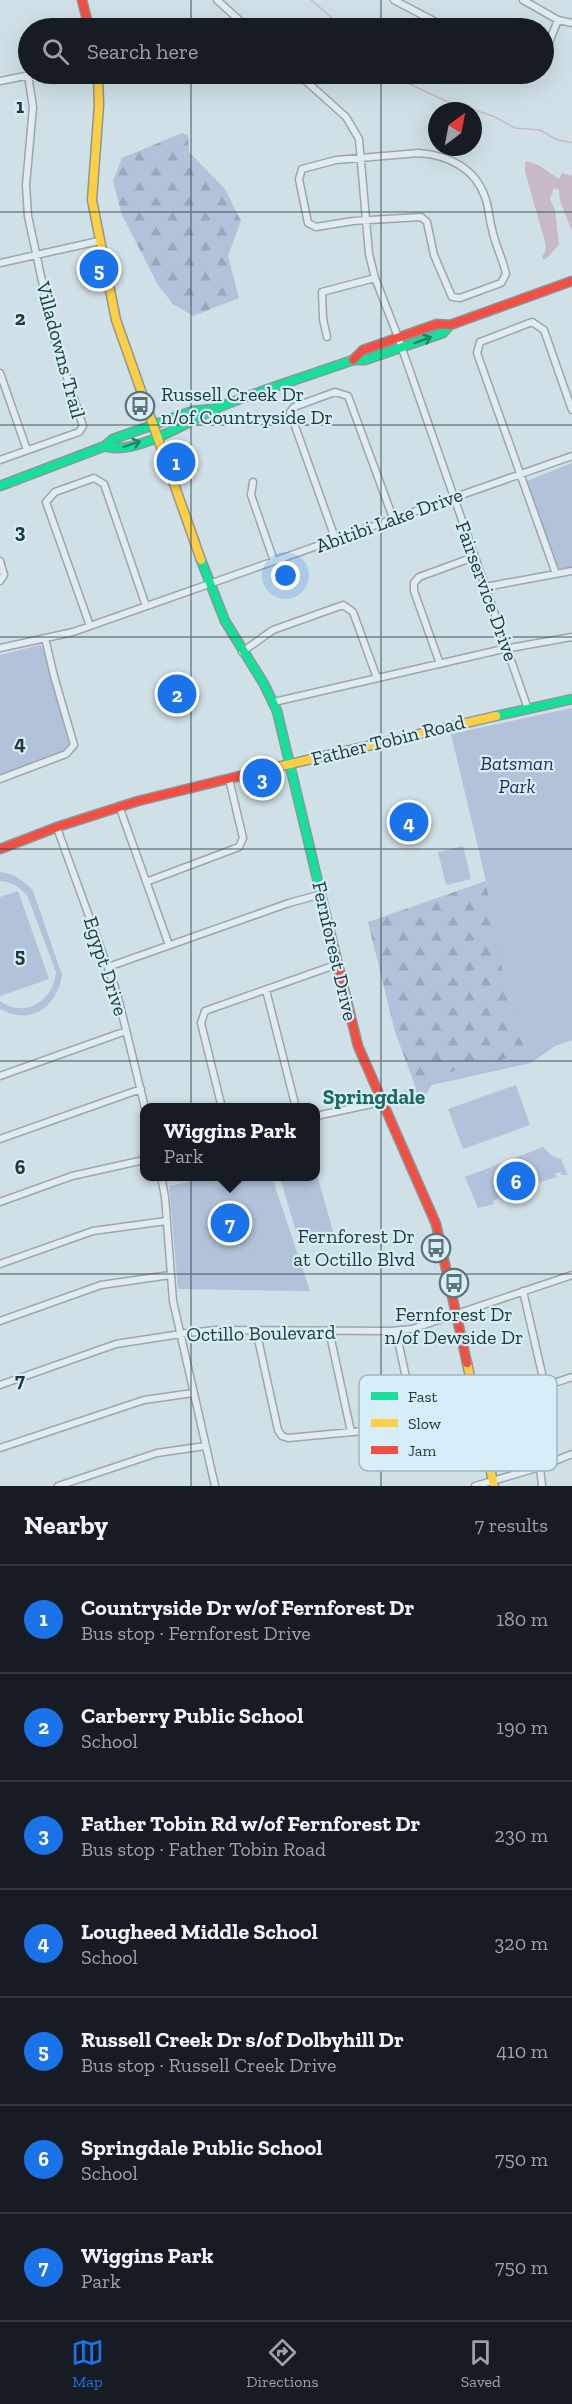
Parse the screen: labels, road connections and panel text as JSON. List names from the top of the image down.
{
  "streets": {
    "street": [
      "Villadowns Trail",
      "Abitibi Lake Drive",
      "Fairservice Drive",
      "Father Tobin Road",
      "Fernforest Drive",
      "Egypt Drive",
      "Octillo Boulevard"
    ]
  },
  "crossings": [
    ["Abitibi Lake Drive", "Fairservice Drive"],
    ["Abitibi Lake Drive", "Fernforest Drive"],
    ["Fairservice Drive", "Father Tobin Road"],
    ["Father Tobin Road", "Fernforest Drive"],
    ["Father Tobin Road", "Egypt Drive"],
    ["Fernforest Drive", "Octillo Boulevard"]
  ],
  "districts": ["Springdale"],
  "parks": ["Batsman Park"],
  "places": {
    "bus stop": ["Russell Creek Dr n/of Countryside Dr", "Fernforest Dr at Octillo Blvd", "Fernforest Dr n/of Dewside Dr"]
  },
  "legend": ["Fast", "Slow", "Jam"],
  "north": "top right",
  "page": {
    "search": "Search here",
    "pins": [
      "5",
      "1",
      "2",
      "3",
      "4",
      "6",
      "7"
    ],
    "popup": ["Wiggins Park", "Park"],
    "heading": ["Nearby", "7 results"],
    "list": [
      {
        "mark": "1",
        "name": "Countryside Dr w/of Fernforest Dr",
        "note": "Bus stop · Fernforest Drive",
        "value": "180 m"
      },
      {
        "mark": "2",
        "name": "Carberry Public School",
        "note": "School",
        "value": "190 m"
      },
      {
        "mark": "3",
        "name": "Father Tobin Rd w/of Fernforest Dr",
        "note": "Bus stop · Father Tobin Road",
        "value": "230 m"
      },
      {
        "mark": "4",
        "name": "Lougheed Middle School",
        "note": "School",
        "value": "320 m"
      },
      {
        "mark": "5",
        "name": "Russell Creek Dr s/of Dolbyhill Dr",
        "note": "Bus stop · Russell Creek Drive",
        "value": "410 m"
      },
      {
        "mark": "6",
        "name": "Springdale Public School",
        "note": "School",
        "value": "750 m"
      },
      {
        "mark": "7",
        "name": "Wiggins Park",
        "note": "Park",
        "value": "750 m"
      }
    ],
    "nav": ["Map", "Directions", "Saved"]
  },
  "grid": {
    "rows": [
      "1",
      "2",
      "3",
      "4",
      "5",
      "6",
      "7"
    ]
  }
}
